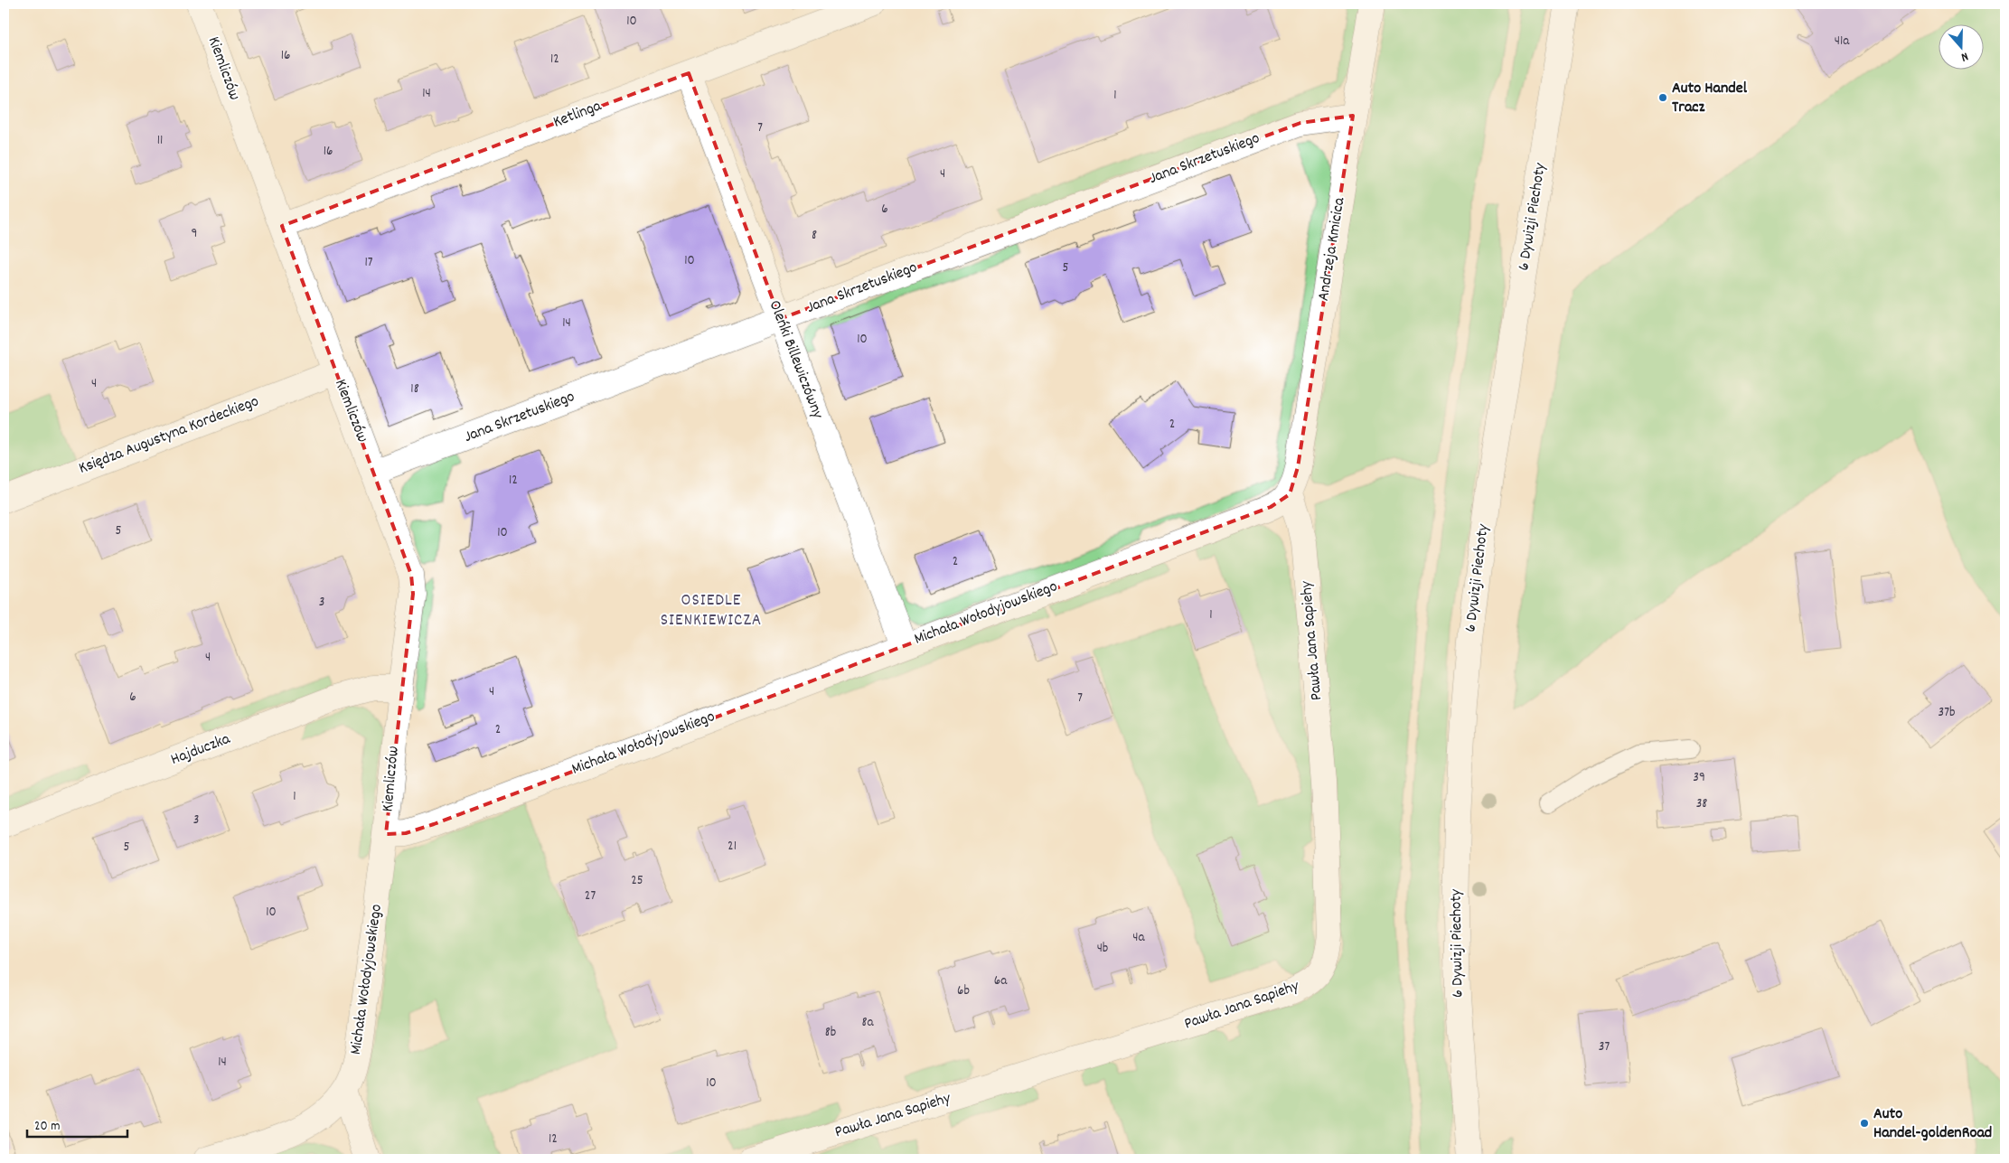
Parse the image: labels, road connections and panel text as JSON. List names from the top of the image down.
{
  "streets": {
    "street": [
      "Kiemliczów",
      "Ketlinga",
      "Jana Skrzetuskiego",
      "6 Dywizji Piechoty",
      "Andrzeja Kmicica",
      "Oleńki Billewiczówny",
      "Księdza Augustyna Kordeckiego",
      "Michała Wołodyjowskiego",
      "Pawła Jana Sapiehy",
      "Hajduczka"
    ]
  },
  "crossings": [
    ["Kiemliczów", "Ketlinga"],
    ["Kiemliczów", "Jana Skrzetuskiego"],
    ["Kiemliczów", "Księdza Augustyna Kordeckiego"],
    ["Kiemliczów", "Michała Wołodyjowskiego"],
    ["Kiemliczów", "Hajduczka"],
    ["Ketlinga", "Oleńki Billewiczówny"],
    ["Jana Skrzetuskiego", "Andrzeja Kmicica"],
    ["Jana Skrzetuskiego", "Oleńki Billewiczówny"],
    ["Andrzeja Kmicica", "Michała Wołodyjowskiego"],
    ["Andrzeja Kmicica", "Pawła Jana Sapiehy"],
    ["Oleńki Billewiczówny", "Michała Wołodyjowskiego"],
    ["Michała Wołodyjowskiego", "Pawła Jana Sapiehy"]
  ],
  "districts": ["OSIEDLE SIENKIEWICZA"],
  "places": ["Auto Handel Tracz", "Auto Handel-goldenRoad"],
  "house_numbers": [
    "10",
    "41a",
    "16",
    "12",
    "14",
    "1",
    "7",
    "11",
    "16",
    "4",
    "6",
    "9",
    "8",
    "10",
    "17",
    "5",
    "14",
    "10",
    "4",
    "18",
    "2",
    "12",
    "5",
    "10",
    "2",
    "3",
    "1",
    "4",
    "4",
    "6",
    "7",
    "37b",
    "2",
    "39",
    "1",
    "38",
    "3",
    "21",
    "5",
    "25",
    "27",
    "10",
    "4a",
    "4b",
    "6a",
    "6b",
    "8a",
    "8b",
    "37",
    "14",
    "10",
    "12"
  ],
  "scale_bar": "20 m",
  "north": "bottom"
}
